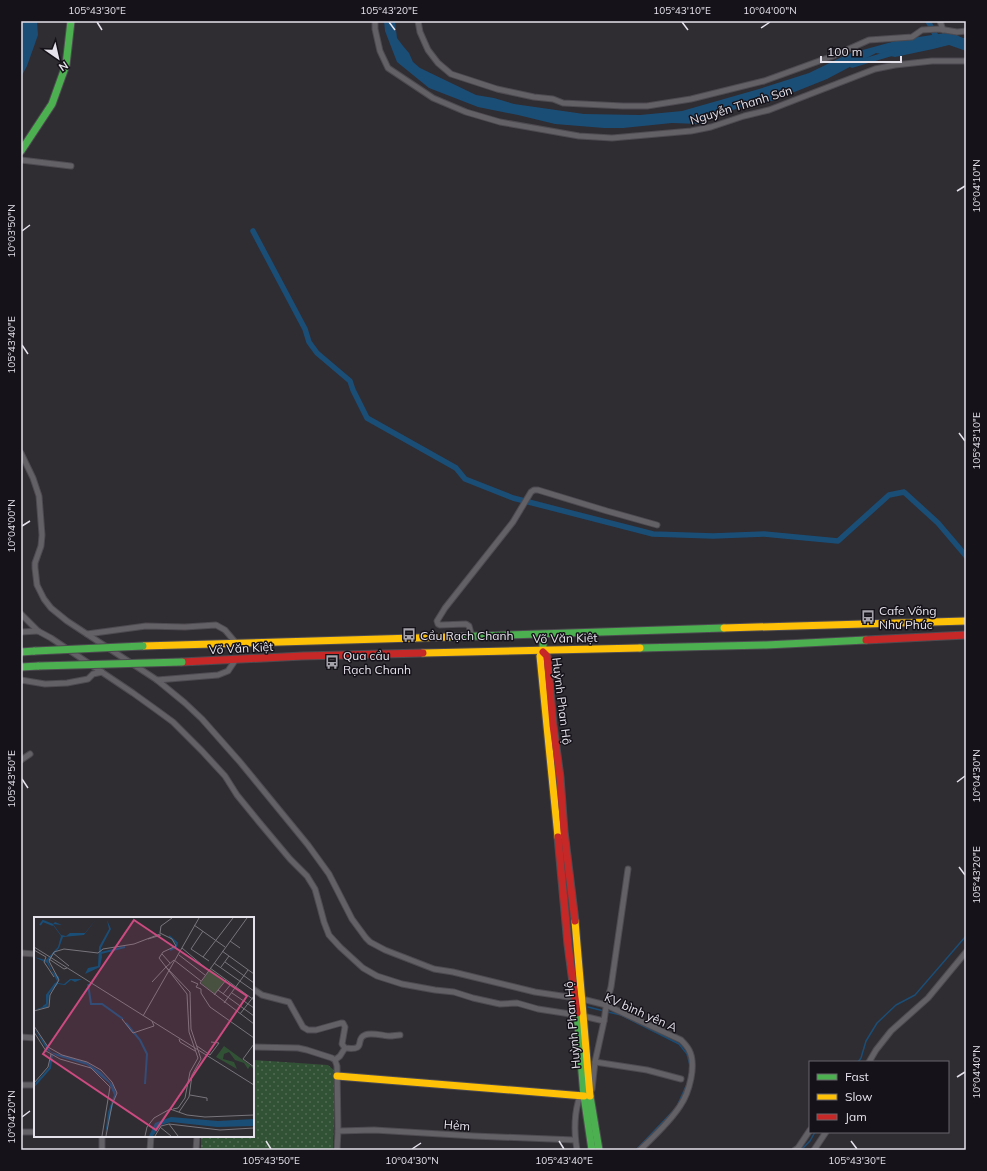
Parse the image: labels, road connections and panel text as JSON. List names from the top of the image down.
{
  "streets": {
    "main road": ["Võ Văn Kiệt", "Huỳnh Phan Hộ"],
    "street": ["Nguyễn Thanh Sơn", "KV bình yên A", "Hẻm"]
  },
  "crossings": [
    ["Võ Văn Kiệt", "Huỳnh Phan Hộ"],
    ["Huỳnh Phan Hộ", "KV bình yên A"]
  ],
  "places": {
    "bus stop": ["Cafe Võng Như Phúc", "Cầu Rạch Chanh", "Qua cầu Rạch Chanh"]
  },
  "legend": ["Fast", "Slow", "Jam"],
  "scale_bar": "100 m",
  "north": "bottom right",
  "coordinates": [
    "105°43'30\"E",
    "105°43'20\"E",
    "105°43'10\"E",
    "10°04'00\"N",
    "10°04'10\"N",
    "10°03'50\"N",
    "105°43'40\"E",
    "10°04'30\"N",
    "105°43'50\"E",
    "10°04'40\"N",
    "10°04'20\"N"
  ]
}
